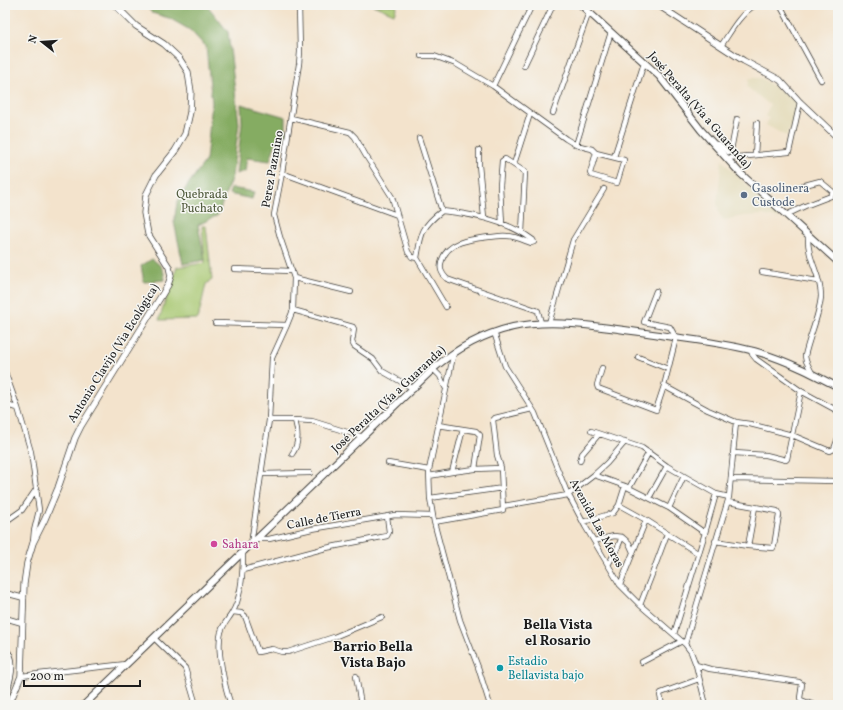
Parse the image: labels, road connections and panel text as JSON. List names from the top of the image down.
{
  "streets": {
    "highway": ["José Peralta (Vía a Guaranda)"],
    "main road": ["Antonio Clavijo (Via Ecológica)"],
    "street": ["Perez Pazmino", "Calle de Tierra", "Avenida Las Moras"]
  },
  "crossings": [
    ["José Peralta (Vía a Guaranda)", "Perez Pazmino"],
    ["José Peralta (Vía a Guaranda)", "Calle de Tierra"],
    ["José Peralta (Vía a Guaranda)", "Avenida Las Moras"]
  ],
  "districts": ["Bella Vista el Rosario", "Barrio Bella Vista Bajo"],
  "parks": ["Quebrada Puchato"],
  "places": ["Gasolinera Custode", "Sahara", "Estadio Bellavista bajo"],
  "scale_bar": "200 m",
  "north": "left"
}
